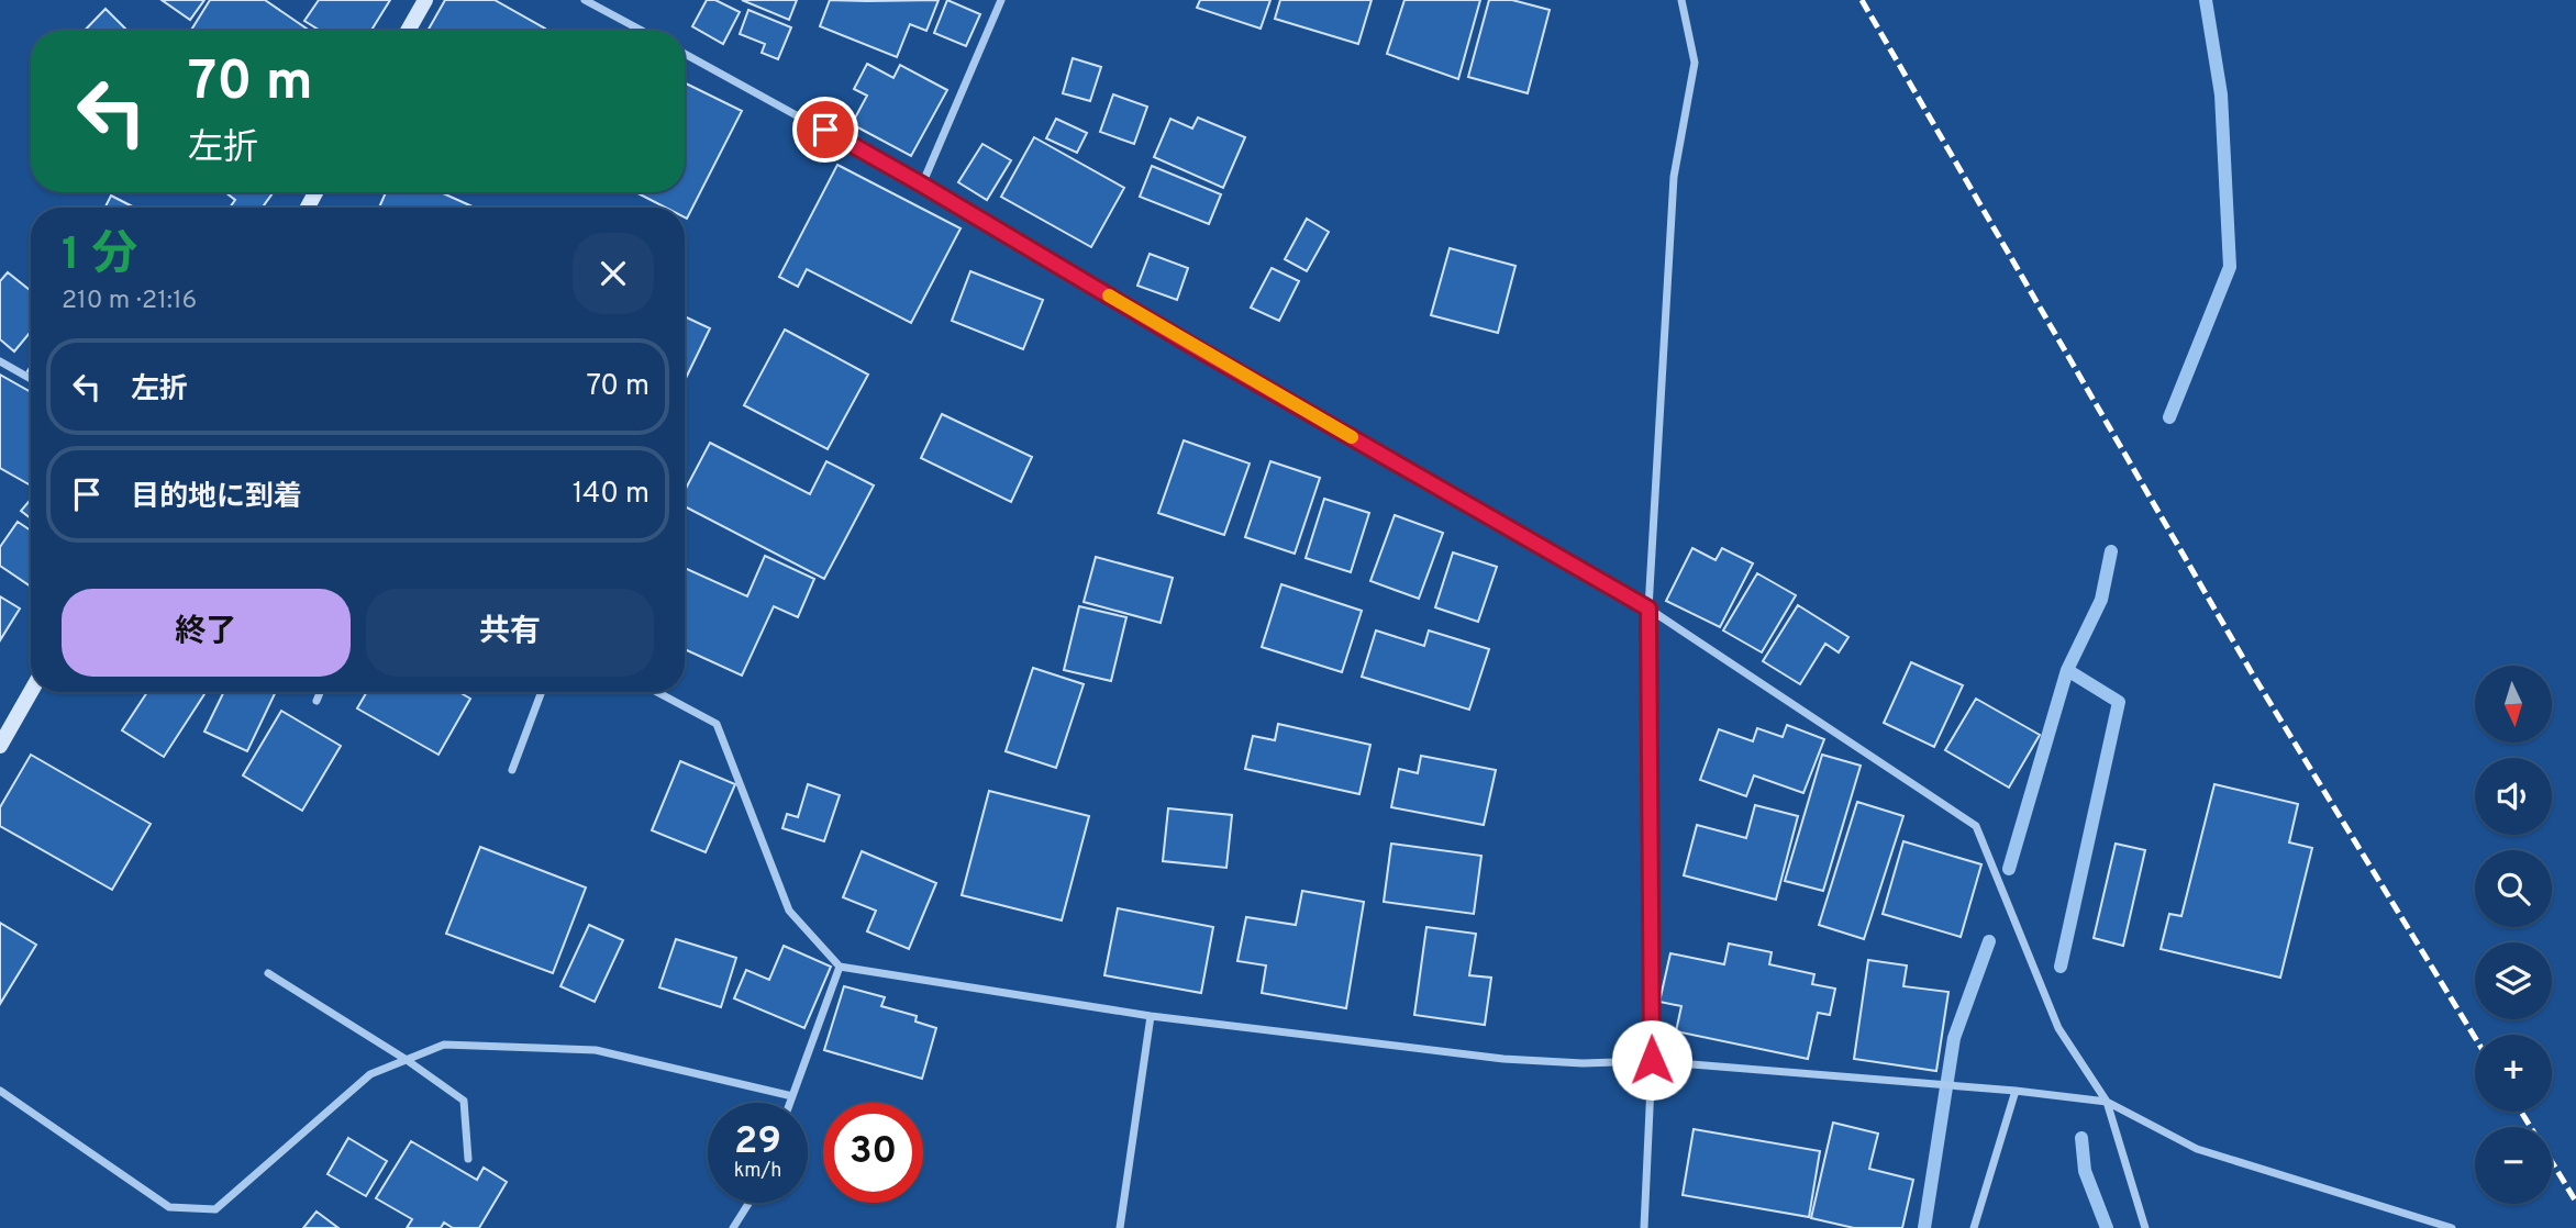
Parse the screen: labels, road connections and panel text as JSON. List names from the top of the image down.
{
  "north": "bottom",
  "page": {
    "turn": ["70 m", "左折"],
    "heading": ["1 分", "210 m · 21:16"],
    "list": [
      {
        "name": "左折",
        "value": "70 m"
      },
      {
        "name": "目的地に到着",
        "value": "140 m"
      }
    ],
    "buttons": ["終了", "共有"],
    "map_buttons": ["+", "−"],
    "speed": "29 km/h",
    "limit": "30"
  }
}
